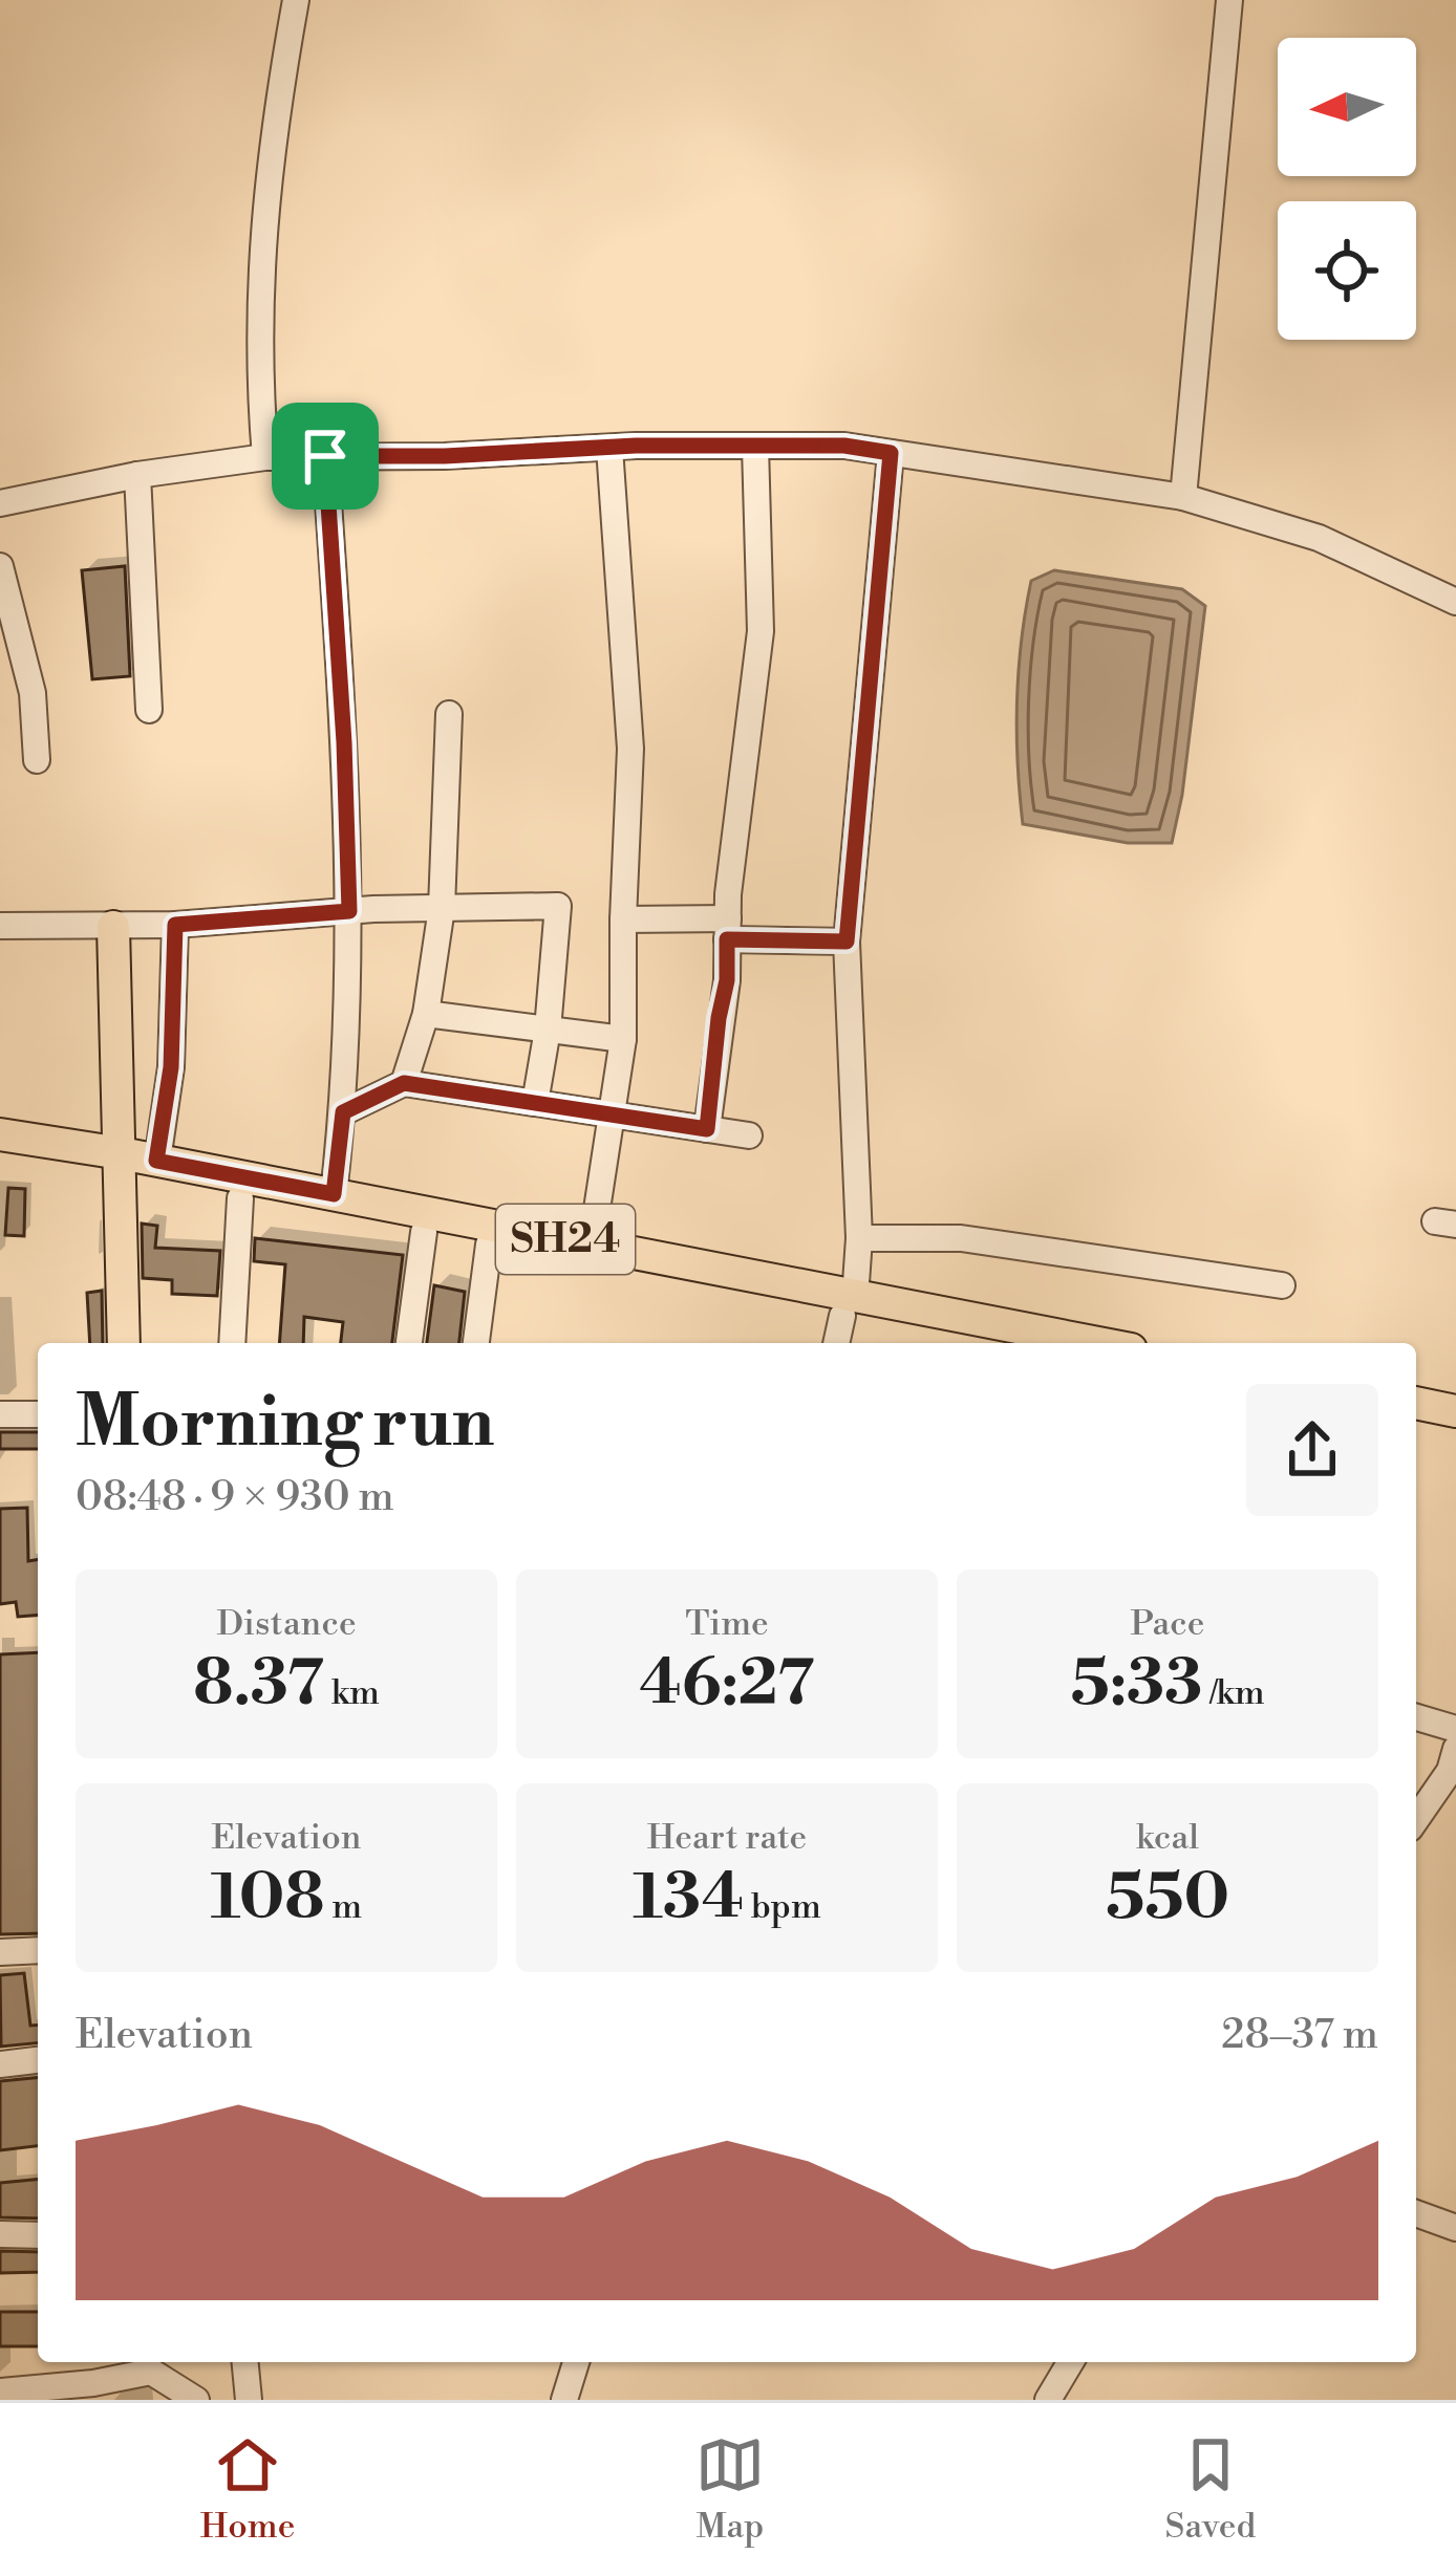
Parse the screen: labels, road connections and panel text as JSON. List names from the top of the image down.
{
  "streets": {
    "main road": ["SH24"]
  },
  "north": "left",
  "page": {
    "heading": ["Morning run", "08:48 · 9 × 930 m"],
    "stats": [
      ["Distance", "8.37 km"],
      ["Time", "46:27"],
      ["Pace", "5:33 /km"],
      ["Elevation", "108 m"],
      ["Heart rate", "134 bpm"],
      ["kcal", "550"]
    ],
    "chart": ["Elevation", "28–37 m"],
    "tabs": ["Home", "Map", "Saved"]
  }
}
